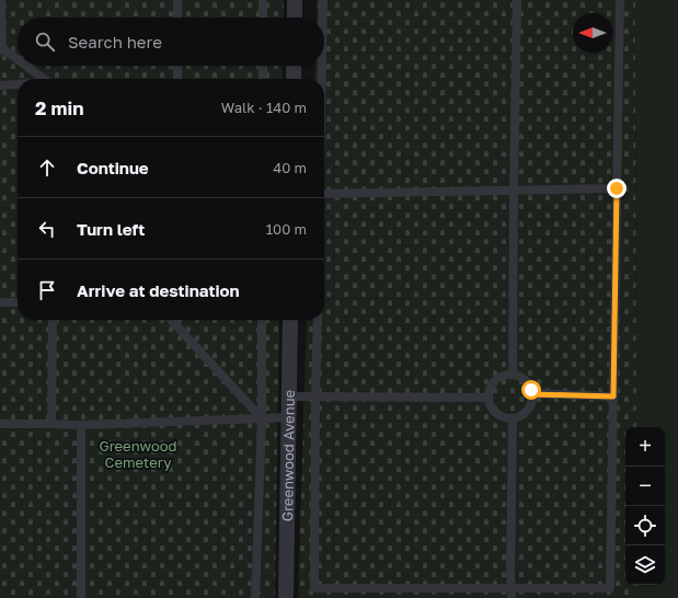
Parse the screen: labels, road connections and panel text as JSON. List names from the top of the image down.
{
  "streets": {
    "street": ["Greenwood Avenue"]
  },
  "parks": ["Greenwood Cemetery"],
  "north": "left",
  "page": {
    "search": "Search here",
    "heading": ["2 min", "Walk · 140 m"],
    "list": [
      ["Continue", "40 m"],
      ["Turn left", "100 m"],
      "Arrive at destination"
    ],
    "map_buttons": ["+", "−"]
  }
}
